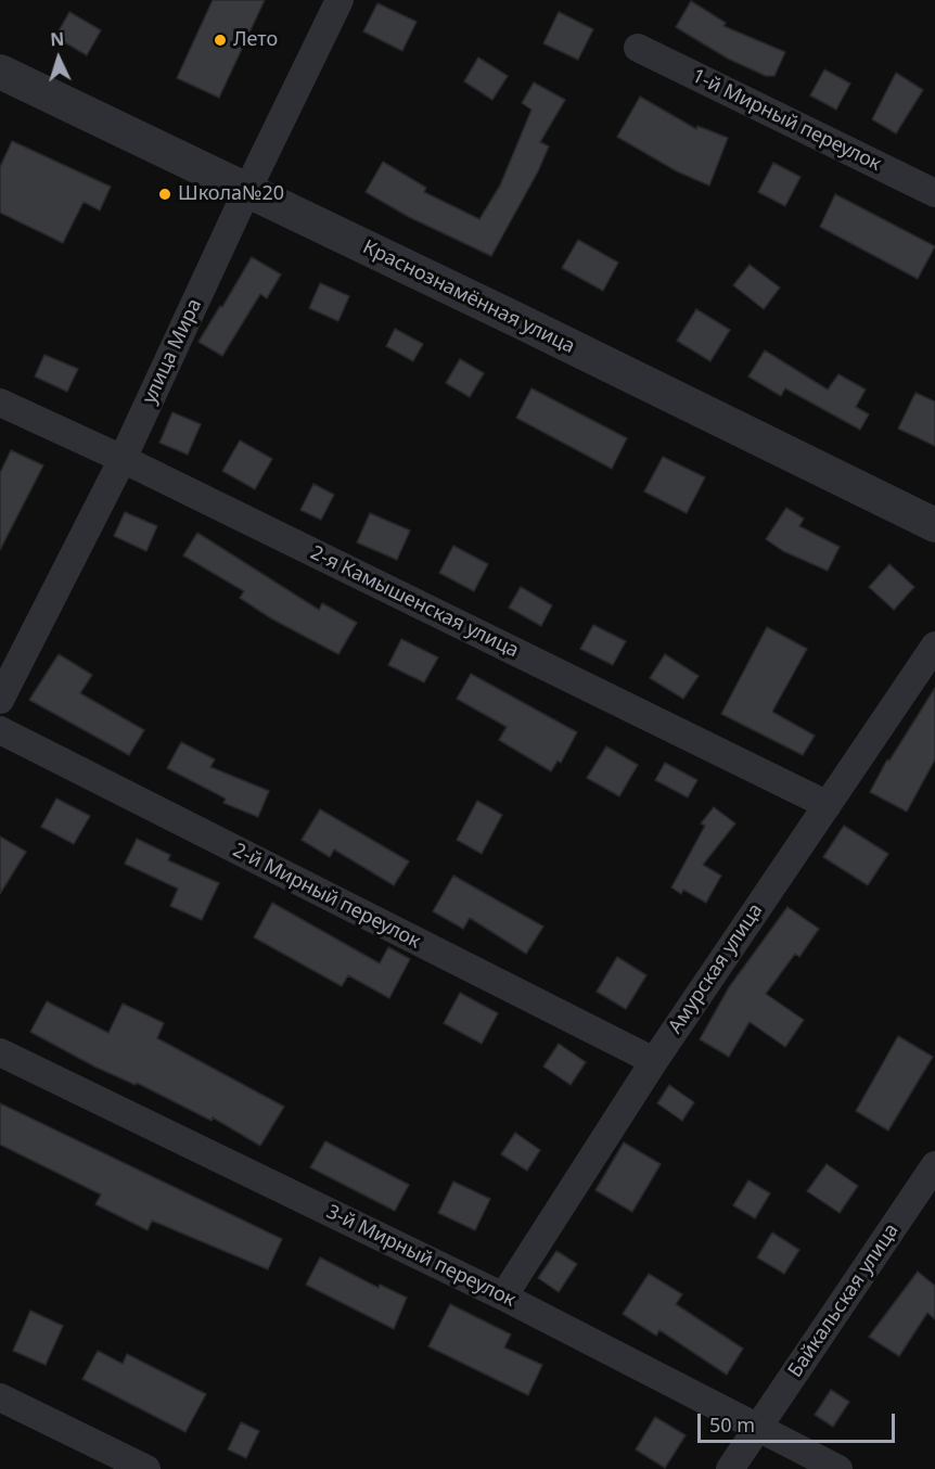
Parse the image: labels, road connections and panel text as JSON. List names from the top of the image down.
{
  "streets": {
    "street": [
      "1-й Мирный переулок",
      "Краснознамённая улица",
      "улица Мира",
      "2-я Камышенская улица",
      "2-й Мирный переулок",
      "Амурская улица",
      "3-й Мирный переулок",
      "Байкальская улица"
    ]
  },
  "crossings": [
    ["Краснознамённая улица", "улица Мира"],
    ["улица Мира", "2-я Камышенская улица"],
    ["2-я Камышенская улица", "Амурская улица"],
    ["2-й Мирный переулок", "Амурская улица"],
    ["Амурская улица", "3-й Мирный переулок"],
    ["3-й Мирный переулок", "Байкальская улица"]
  ],
  "places": ["Лето", "Школа№20"],
  "scale_bar": "50 m",
  "north": "top"
}
